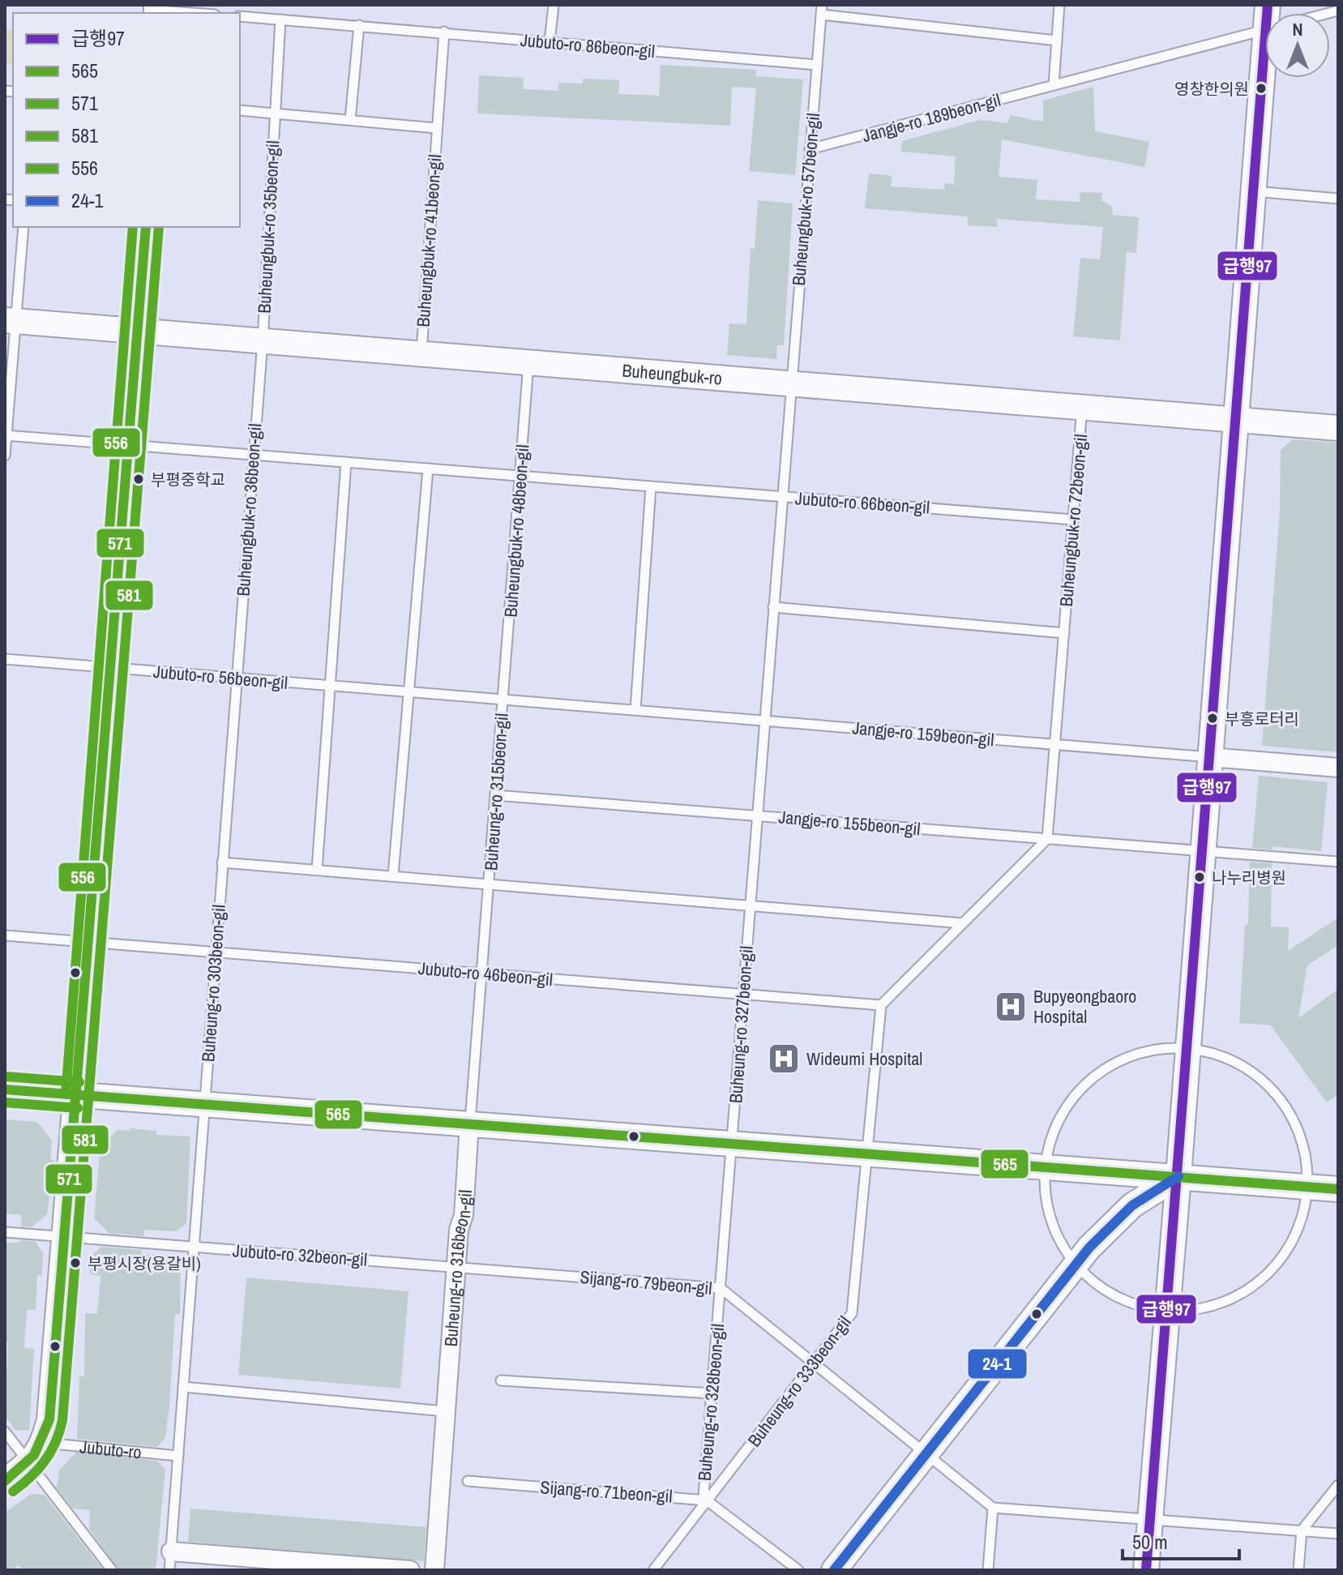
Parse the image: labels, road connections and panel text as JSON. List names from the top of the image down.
{
  "streets": {
    "main road": ["Buheungbuk-ro"],
    "street": ["Buheung-ro 316beon-gil"],
    "lane": [
      "Jubuto-ro 86beon-gil",
      "Jangje-ro 189beon-gil",
      "Buheungbuk-ro 57beon-gil",
      "Buheungbuk-ro 35beon-gil",
      "Buheungbuk-ro 41beon-gil",
      "Jubuto-ro 66beon-gil",
      "Buheungbuk-ro 36beon-gil",
      "Buheungbuk-ro 72beon-gil",
      "Buheungbuk-ro 48beon-gil",
      "Jubuto-ro 56beon-gil",
      "Jangje-ro 159beon-gil",
      "Buheung-ro 315beon-gil",
      "Jangje-ro 155beon-gil",
      "Jubuto-ro 46beon-gil",
      "Buheung-ro 303beon-gil",
      "Buheung-ro 327beon-gil",
      "Jubuto-ro 32beon-gil",
      "Sijang-ro 79beon-gil",
      "Buheung-ro 333beon-gil",
      "Buheung-ro 328beon-gil",
      "Jubuto-ro",
      "Sijang-ro 71beon-gil"
    ]
  },
  "crossings": [
    ["Jubuto-ro 86beon-gil", "Buheungbuk-ro 57beon-gil"],
    ["Jubuto-ro 86beon-gil", "Buheungbuk-ro 35beon-gil"],
    ["Jubuto-ro 86beon-gil", "Buheungbuk-ro 41beon-gil"],
    ["Jangje-ro 189beon-gil", "Buheungbuk-ro 57beon-gil"],
    ["Buheungbuk-ro 57beon-gil", "Buheungbuk-ro"],
    ["Buheungbuk-ro 57beon-gil", "Jubuto-ro 66beon-gil"],
    ["Buheungbuk-ro 57beon-gil", "Buheungbuk-ro 72beon-gil"],
    ["Buheungbuk-ro 57beon-gil", "Buheung-ro 327beon-gil"],
    ["Buheungbuk-ro 35beon-gil", "Buheungbuk-ro"],
    ["Buheungbuk-ro 35beon-gil", "Buheungbuk-ro 36beon-gil"],
    ["Buheungbuk-ro 41beon-gil", "Buheungbuk-ro"],
    ["Buheungbuk-ro", "Buheungbuk-ro 36beon-gil"],
    ["Buheungbuk-ro", "Buheungbuk-ro 72beon-gil"],
    ["Buheungbuk-ro", "Buheungbuk-ro 48beon-gil"],
    ["Jubuto-ro 66beon-gil", "Buheungbuk-ro 36beon-gil"],
    ["Jubuto-ro 66beon-gil", "Buheungbuk-ro 72beon-gil"],
    ["Jubuto-ro 66beon-gil", "Buheungbuk-ro 48beon-gil"],
    ["Buheungbuk-ro 36beon-gil", "Jubuto-ro 56beon-gil"],
    ["Buheungbuk-ro 36beon-gil", "Buheung-ro 303beon-gil"],
    ["Buheungbuk-ro 72beon-gil", "Jangje-ro 159beon-gil"],
    ["Buheungbuk-ro 72beon-gil", "Buheung-ro 327beon-gil"],
    ["Buheungbuk-ro 48beon-gil", "Jubuto-ro 56beon-gil"],
    ["Buheungbuk-ro 48beon-gil", "Jangje-ro 159beon-gil"],
    ["Buheungbuk-ro 48beon-gil", "Buheung-ro 315beon-gil"],
    ["Jubuto-ro 56beon-gil", "Jangje-ro 159beon-gil"],
    ["Jubuto-ro 56beon-gil", "Buheung-ro 315beon-gil"],
    ["Jubuto-ro 56beon-gil", "Buheung-ro 303beon-gil"],
    ["Jangje-ro 159beon-gil", "Buheung-ro 315beon-gil"],
    ["Jangje-ro 159beon-gil", "Buheung-ro 327beon-gil"],
    ["Buheung-ro 315beon-gil", "Jangje-ro 155beon-gil"],
    ["Buheung-ro 315beon-gil", "Jubuto-ro 46beon-gil"],
    ["Buheung-ro 315beon-gil", "Buheung-ro 327beon-gil"],
    ["Buheung-ro 315beon-gil", "Buheung-ro 316beon-gil"],
    ["Jangje-ro 155beon-gil", "Buheung-ro 327beon-gil"],
    ["Jubuto-ro 46beon-gil", "Buheung-ro 303beon-gil"],
    ["Jubuto-ro 46beon-gil", "Buheung-ro 327beon-gil"],
    ["Jubuto-ro 46beon-gil", "Buheung-ro 333beon-gil"],
    ["Buheung-ro 303beon-gil", "Jubuto-ro 32beon-gil"],
    ["Buheung-ro 303beon-gil", "Jubuto-ro"],
    ["Buheung-ro 327beon-gil", "Buheung-ro 328beon-gil"],
    ["Jubuto-ro 32beon-gil", "Buheung-ro 316beon-gil"],
    ["Jubuto-ro 32beon-gil", "Sijang-ro 79beon-gil"],
    ["Buheung-ro 316beon-gil", "Sijang-ro 79beon-gil"],
    ["Sijang-ro 79beon-gil", "Buheung-ro 333beon-gil"],
    ["Sijang-ro 79beon-gil", "Buheung-ro 328beon-gil"],
    ["Buheung-ro 333beon-gil", "Buheung-ro 328beon-gil"],
    ["Buheung-ro 333beon-gil", "Sijang-ro 71beon-gil"],
    ["Buheung-ro 328beon-gil", "Sijang-ro 71beon-gil"]
  ],
  "places": {
    "other": [
      "영창한의원",
      "부평중학교",
      "부흥로터리",
      "나누리병원",
      "부평시장(용갈비)"
    ],
    "hospital": ["Bupyeongbaoro Hospital", "Wideumi Hospital"]
  },
  "lines": [
    "transit line 급행97",
    "transit line 571",
    "transit line 581",
    "transit line 556",
    "transit line 565",
    "transit line 24-1"
  ],
  "legend": [
    "급행97",
    "565",
    "571",
    "581",
    "556",
    "24-1"
  ],
  "scale_bar": "50 m",
  "north": "top"
}
